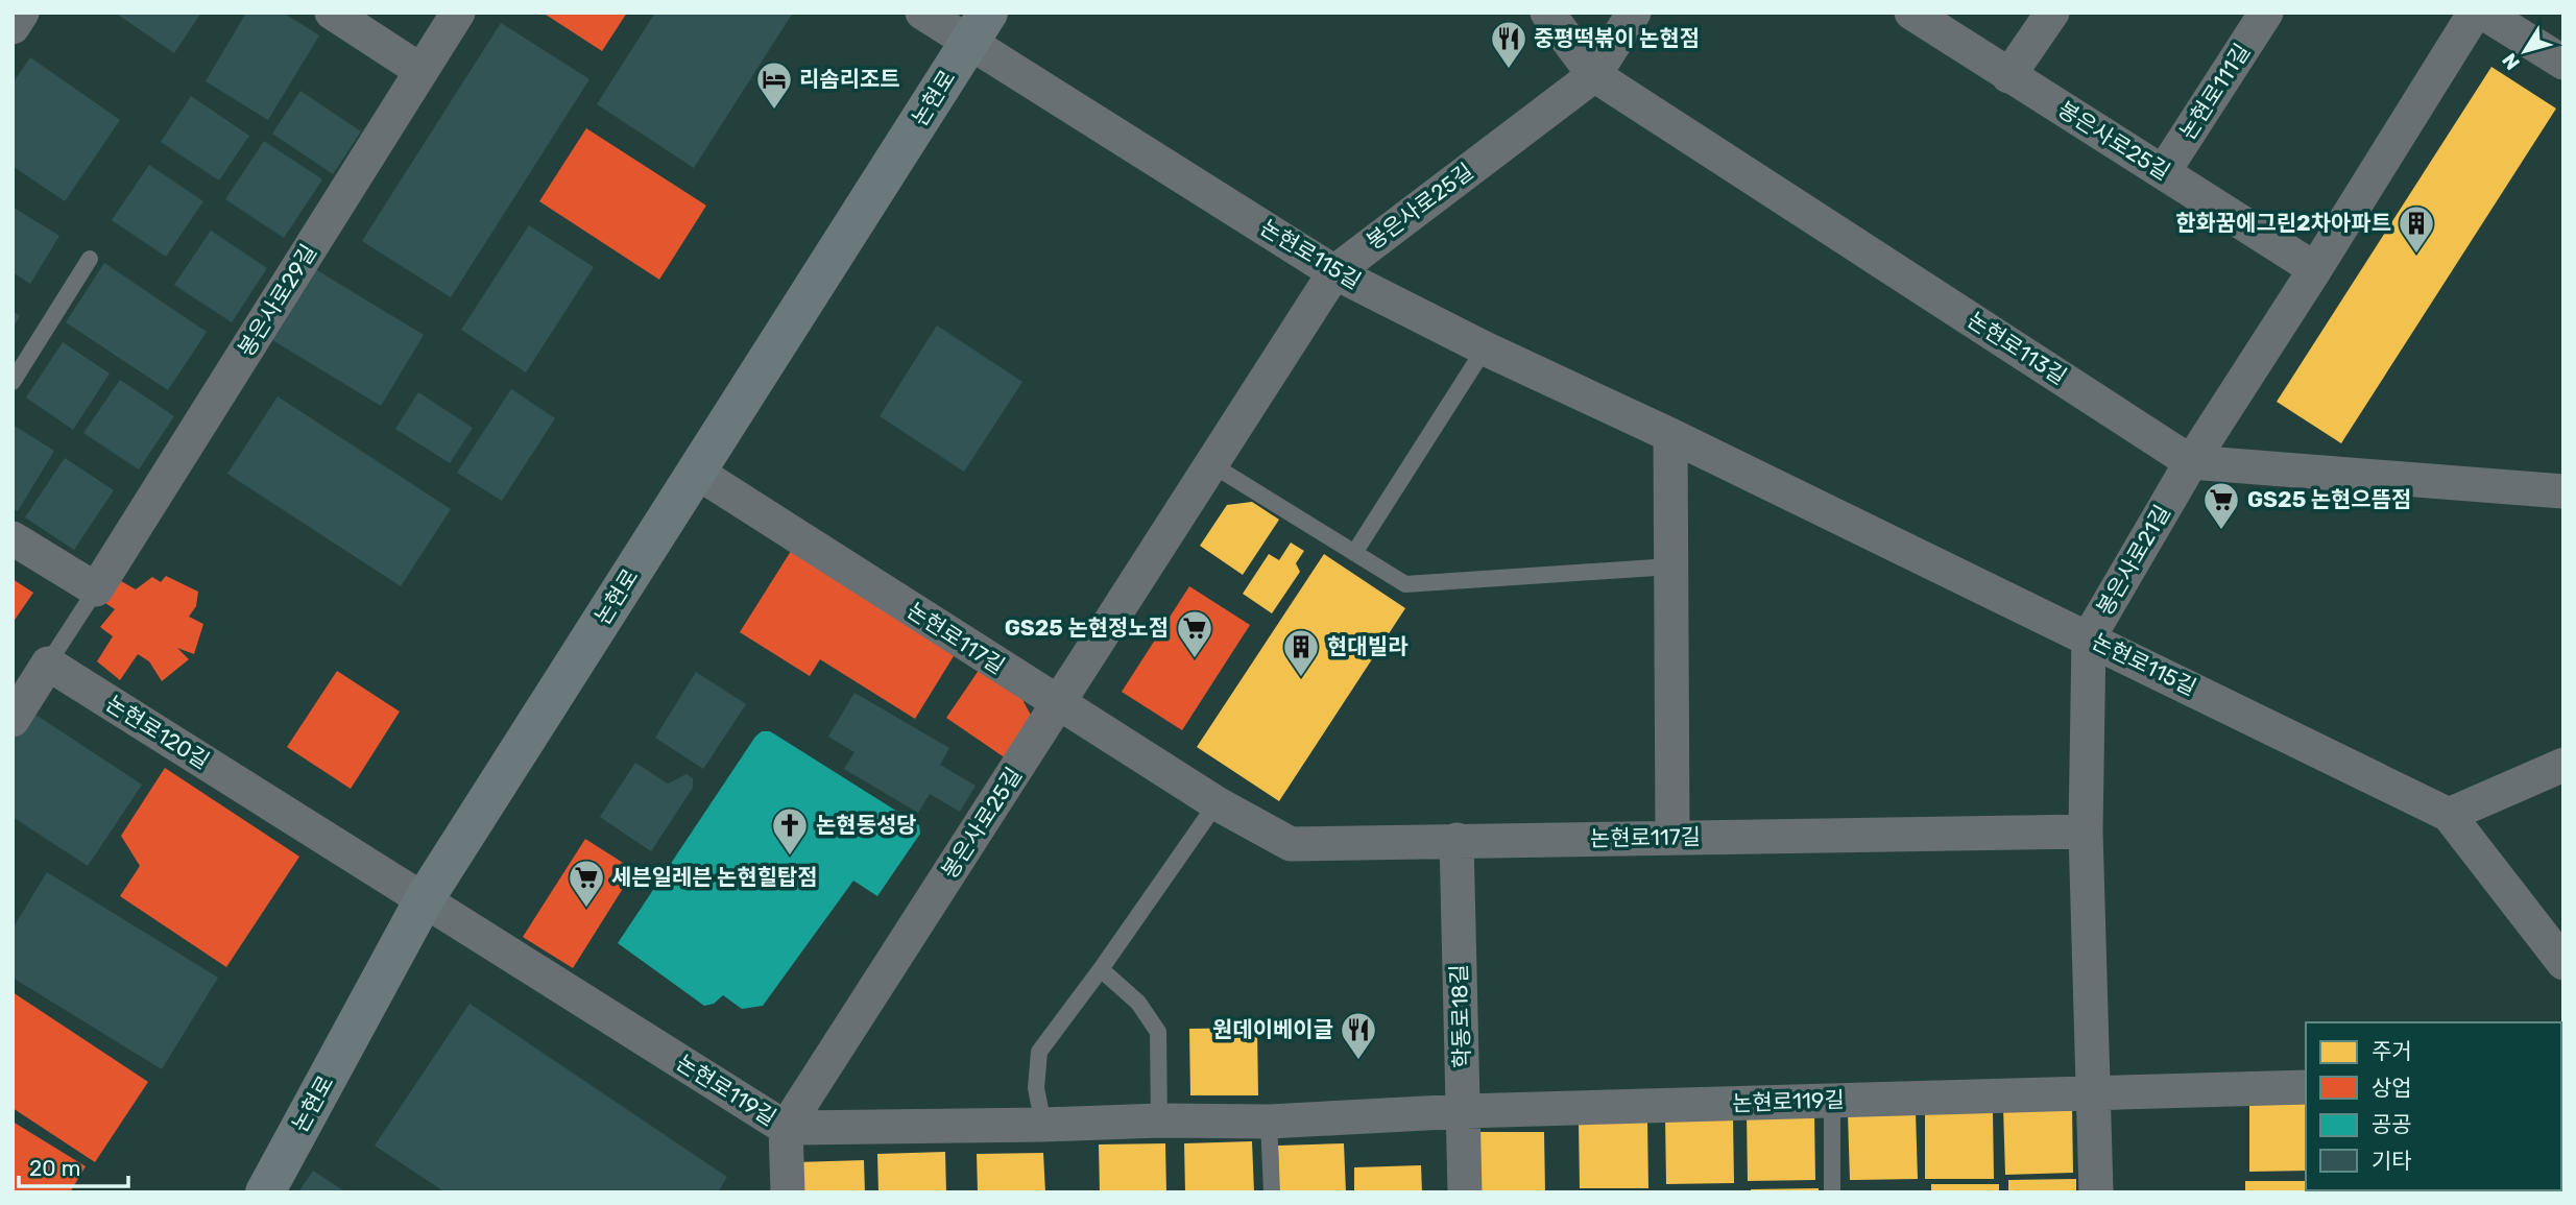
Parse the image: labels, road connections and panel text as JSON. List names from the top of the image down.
{
  "streets": {
    "main road": ["논현로"],
    "street": [
      "논현로111길",
      "봉은사로25길",
      "논현로115길",
      "봉은사로29길",
      "논현로113길",
      "봉은사로21길",
      "논현로117길",
      "논현로120길",
      "학동로18길",
      "논현로119길"
    ]
  },
  "crossings": [
    ["논현로111길", "봉은사로25길"],
    ["논현로", "논현로115길"],
    ["논현로", "논현로117길"],
    ["논현로", "논현로120길"],
    ["논현로", "논현로119길"],
    ["봉은사로25길", "논현로115길"],
    ["봉은사로25길", "논현로113길"],
    ["봉은사로25길", "봉은사로21길"],
    ["봉은사로25길", "논현로117길"],
    ["봉은사로25길", "논현로119길"],
    ["논현로115길", "봉은사로21길"],
    ["논현로113길", "봉은사로21길"],
    ["봉은사로21길", "논현로117길"],
    ["봉은사로21길", "논현로119길"],
    ["논현로117길", "학동로18길"],
    ["논현로120길", "논현로119길"],
    ["학동로18길", "논현로119길"]
  ],
  "places": {
    "restaurant": ["중평떡볶이 논현점", "원데이베이글"],
    "hotel": ["리솜리조트"],
    "building": ["한화꿈에그린2차아파트", "현대빌라"],
    "supermarket": ["GS25 논현으뜸점", "GS25 논현정노점", "세븐일레븐 논현힐탑점"],
    "church": ["논현동성당"]
  },
  "legend": [
    "주거",
    "상업",
    "공공",
    "기타"
  ],
  "scale_bar": "20 m",
  "north": "bottom left"
}
